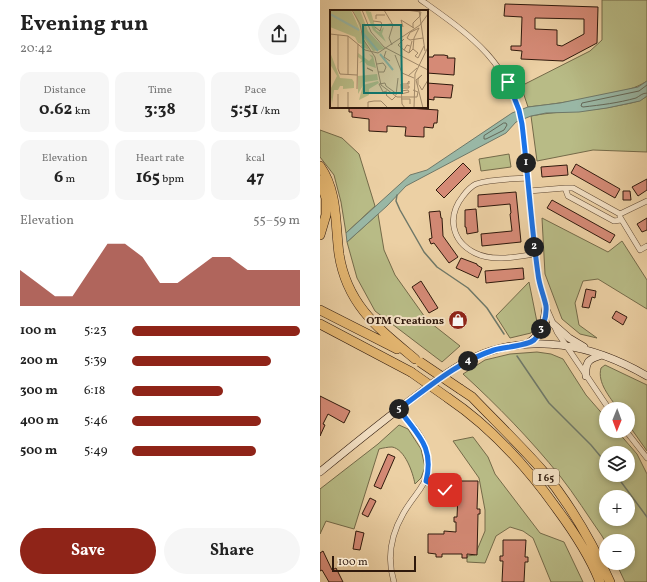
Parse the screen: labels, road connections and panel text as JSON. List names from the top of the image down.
{
  "streets": {
    "highway": ["I 65"]
  },
  "places": {
    "shop": ["OTM Creations"]
  },
  "scale_bar": "100 m",
  "north": "bottom",
  "page": {
    "heading": ["Evening run", "20:42"],
    "stats": [
      ["Distance", "0.62 km"],
      ["Time", "3:38"],
      ["Pace", "5:51 /km"],
      ["Elevation", "6 m"],
      ["Heart rate", "165 bpm"],
      ["kcal", "47"]
    ],
    "pins": [
      "1",
      "2",
      "3",
      "4",
      "5"
    ],
    "chart": ["Elevation", "55–59 m"],
    "list": [
      {
        "name": "100 m",
        "note": "5:23"
      },
      {
        "name": "200 m",
        "note": "5:39"
      },
      {
        "name": "300 m",
        "note": "6:18"
      },
      {
        "name": "400 m",
        "note": "5:46"
      },
      {
        "name": "500 m",
        "note": "5:49"
      }
    ],
    "map_buttons": ["+", "−"],
    "buttons": ["Save", "Share"],
    "scale": "100 m"
  }
}
